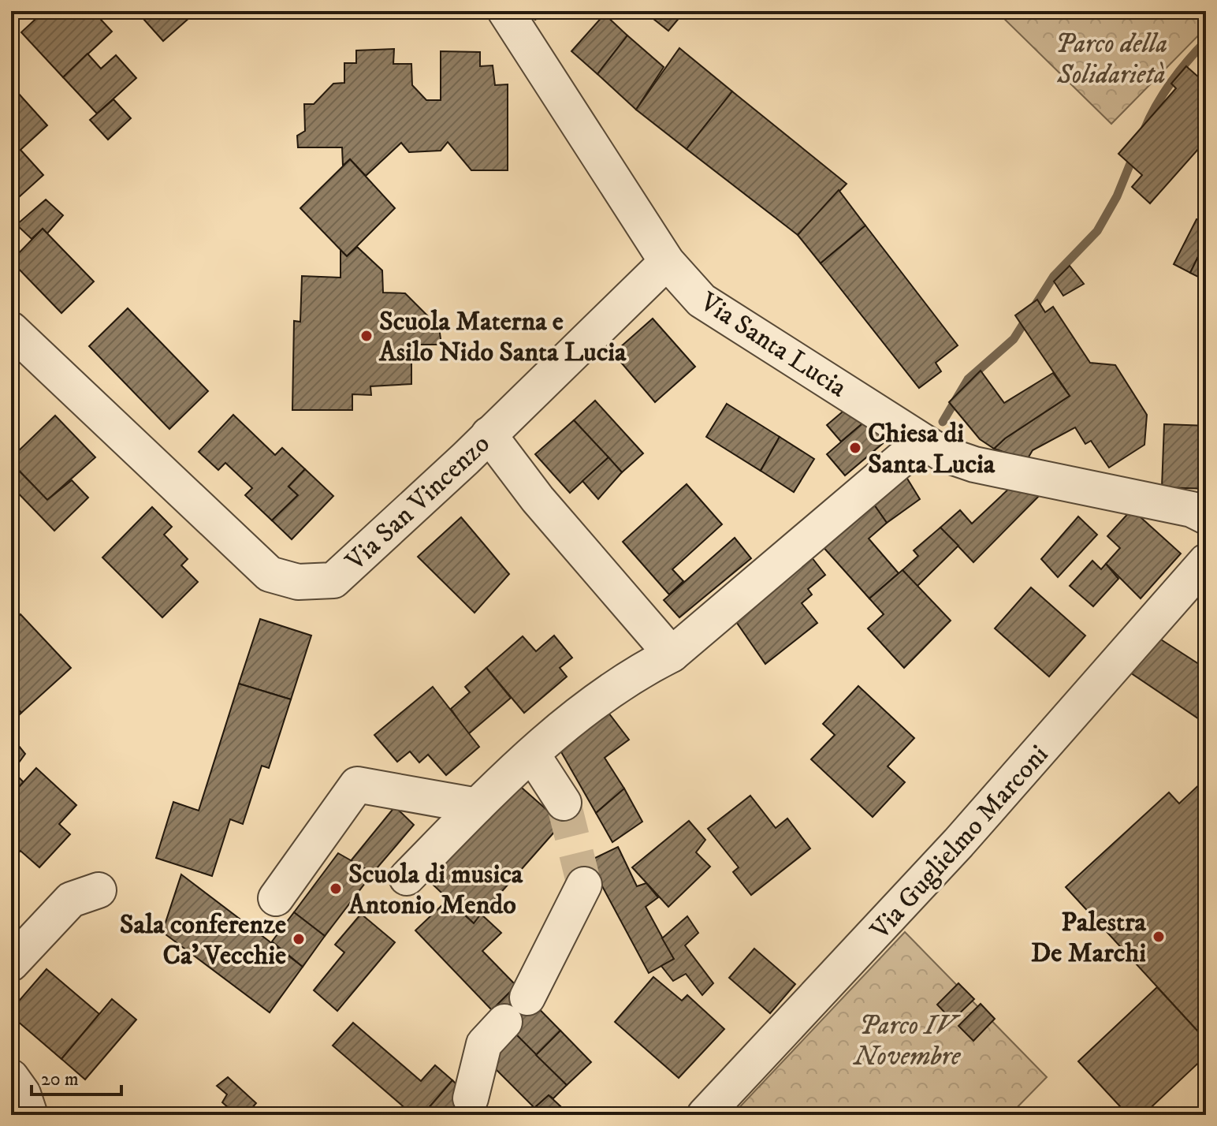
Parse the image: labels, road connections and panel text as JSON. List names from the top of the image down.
{
  "streets": {
    "street": ["Via Santa Lucia", "Via San Vincenzo", "Via Guglielmo Marconi"]
  },
  "crossings": [
    ["Via Santa Lucia", "Via San Vincenzo"]
  ],
  "parks": ["Parco della Solidarietà", "Parco IV Novembre"],
  "places": [
    "Scuola Materna e Asilo Nido Santa Lucia",
    "Chiesa di Santa Lucia",
    "Scuola di musica Antonio Mendo",
    "Palestra De Marchi",
    "Sala conferenze Ca' Vecchie"
  ],
  "scale_bar": "20 m"
}
